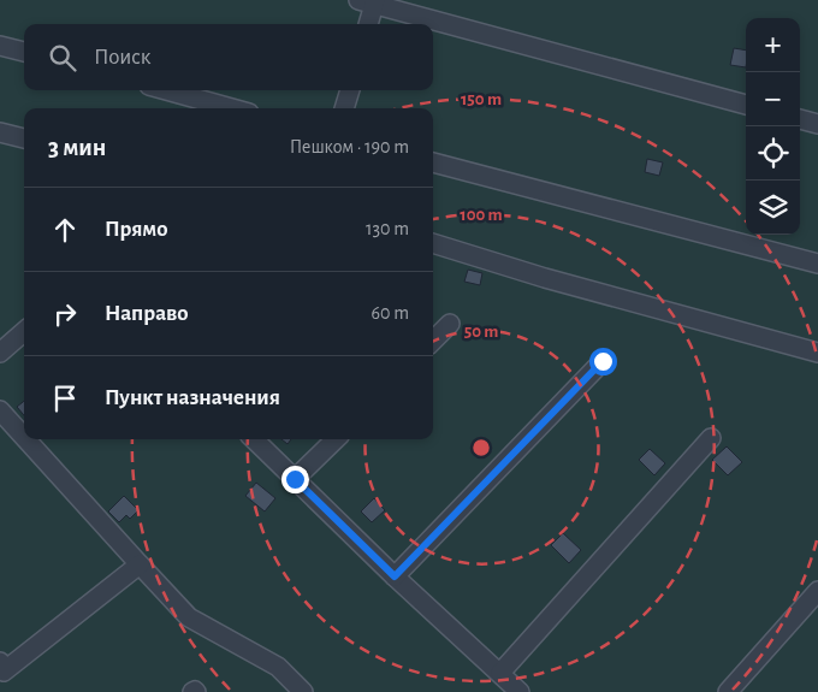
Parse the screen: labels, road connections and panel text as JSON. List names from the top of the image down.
{
  "page": {
    "map_buttons": ["+", "−"],
    "search": "Поиск",
    "heading": ["3 мин", "Пешком · 190 m"],
    "list": [
      ["Прямо", "130 m"],
      ["Направо", "60 m"],
      "Пункт назначения"
    ]
  },
  "rings": ["150 m", "100 m", "50 m"]
}
